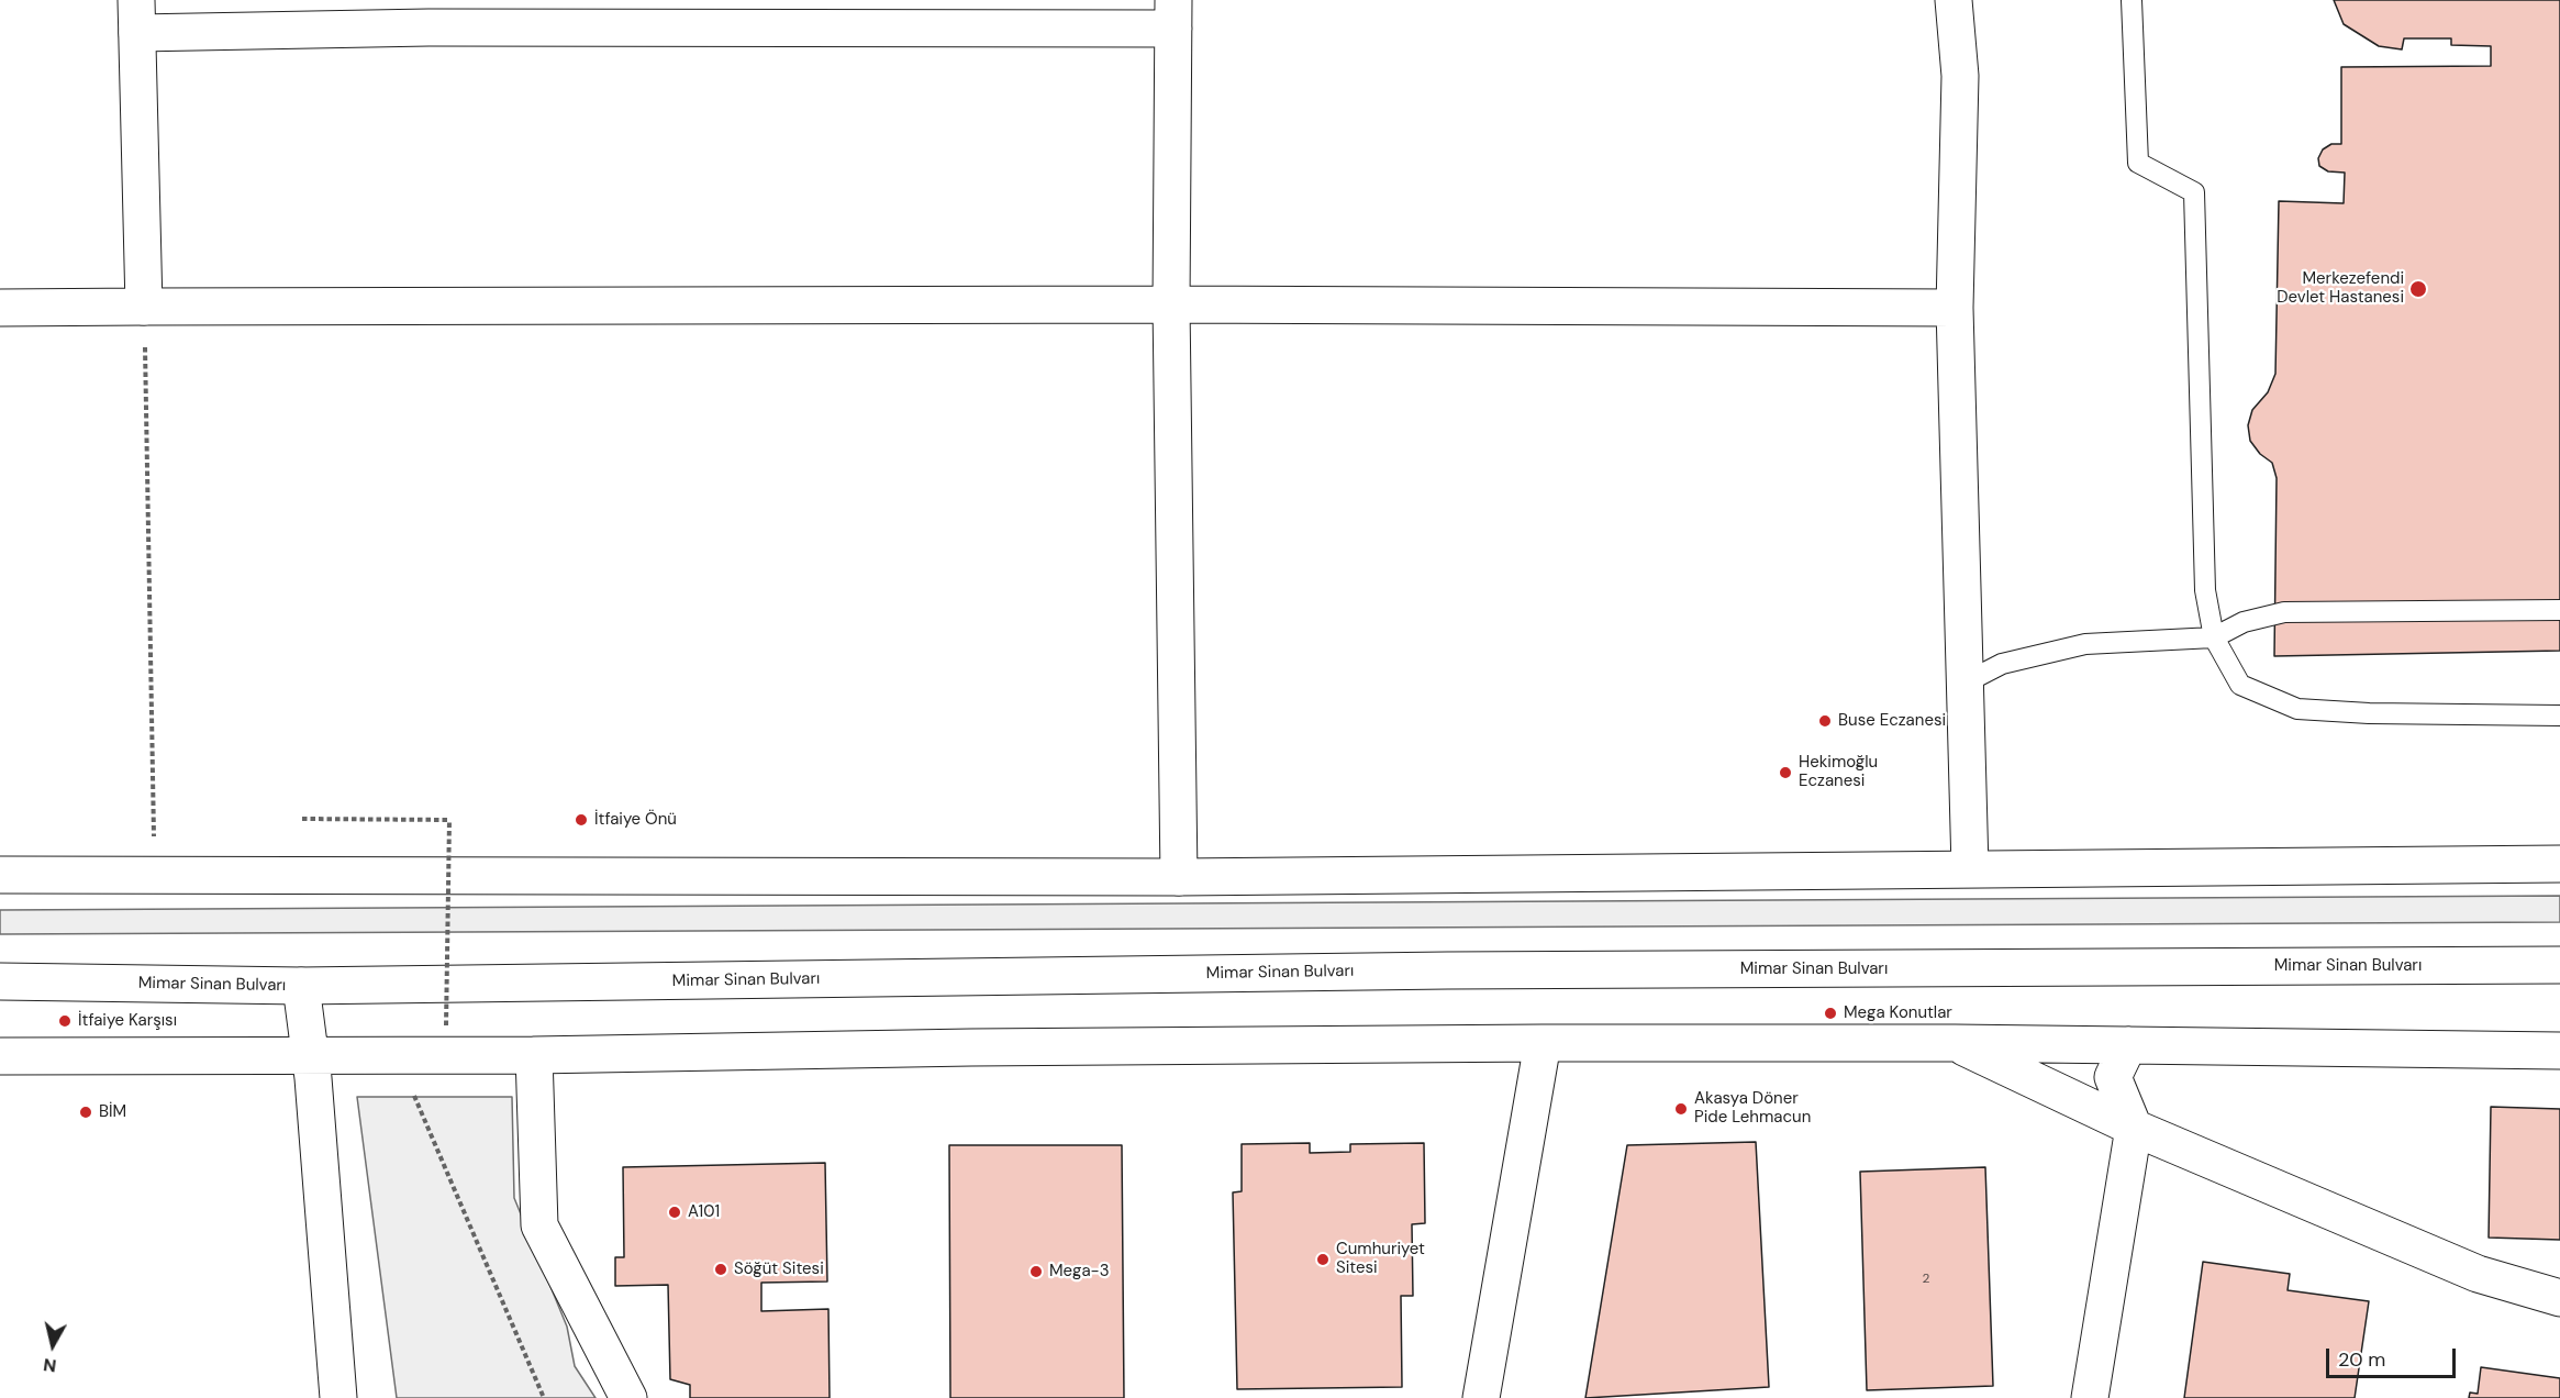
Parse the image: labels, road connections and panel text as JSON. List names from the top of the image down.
{
  "streets": {
    "main road": ["Mimar Sinan Bulvarı"]
  },
  "places": [
    "Merkezefendi Devlet Hastanesi",
    "Buse Eczanesi",
    "Hekimoğlu Eczanesi",
    "İtfaiye Önü",
    "Mega Konutlar",
    "İtfaiye Karşısı",
    "Akasya Döner Pide Lehmacun",
    "BİM",
    "A101",
    "Cumhuriyet Sitesi",
    "Söğüt Sitesi",
    "Mega-3"
  ],
  "house_numbers": ["2"],
  "scale_bar": "20 m",
  "north": "bottom"
}
